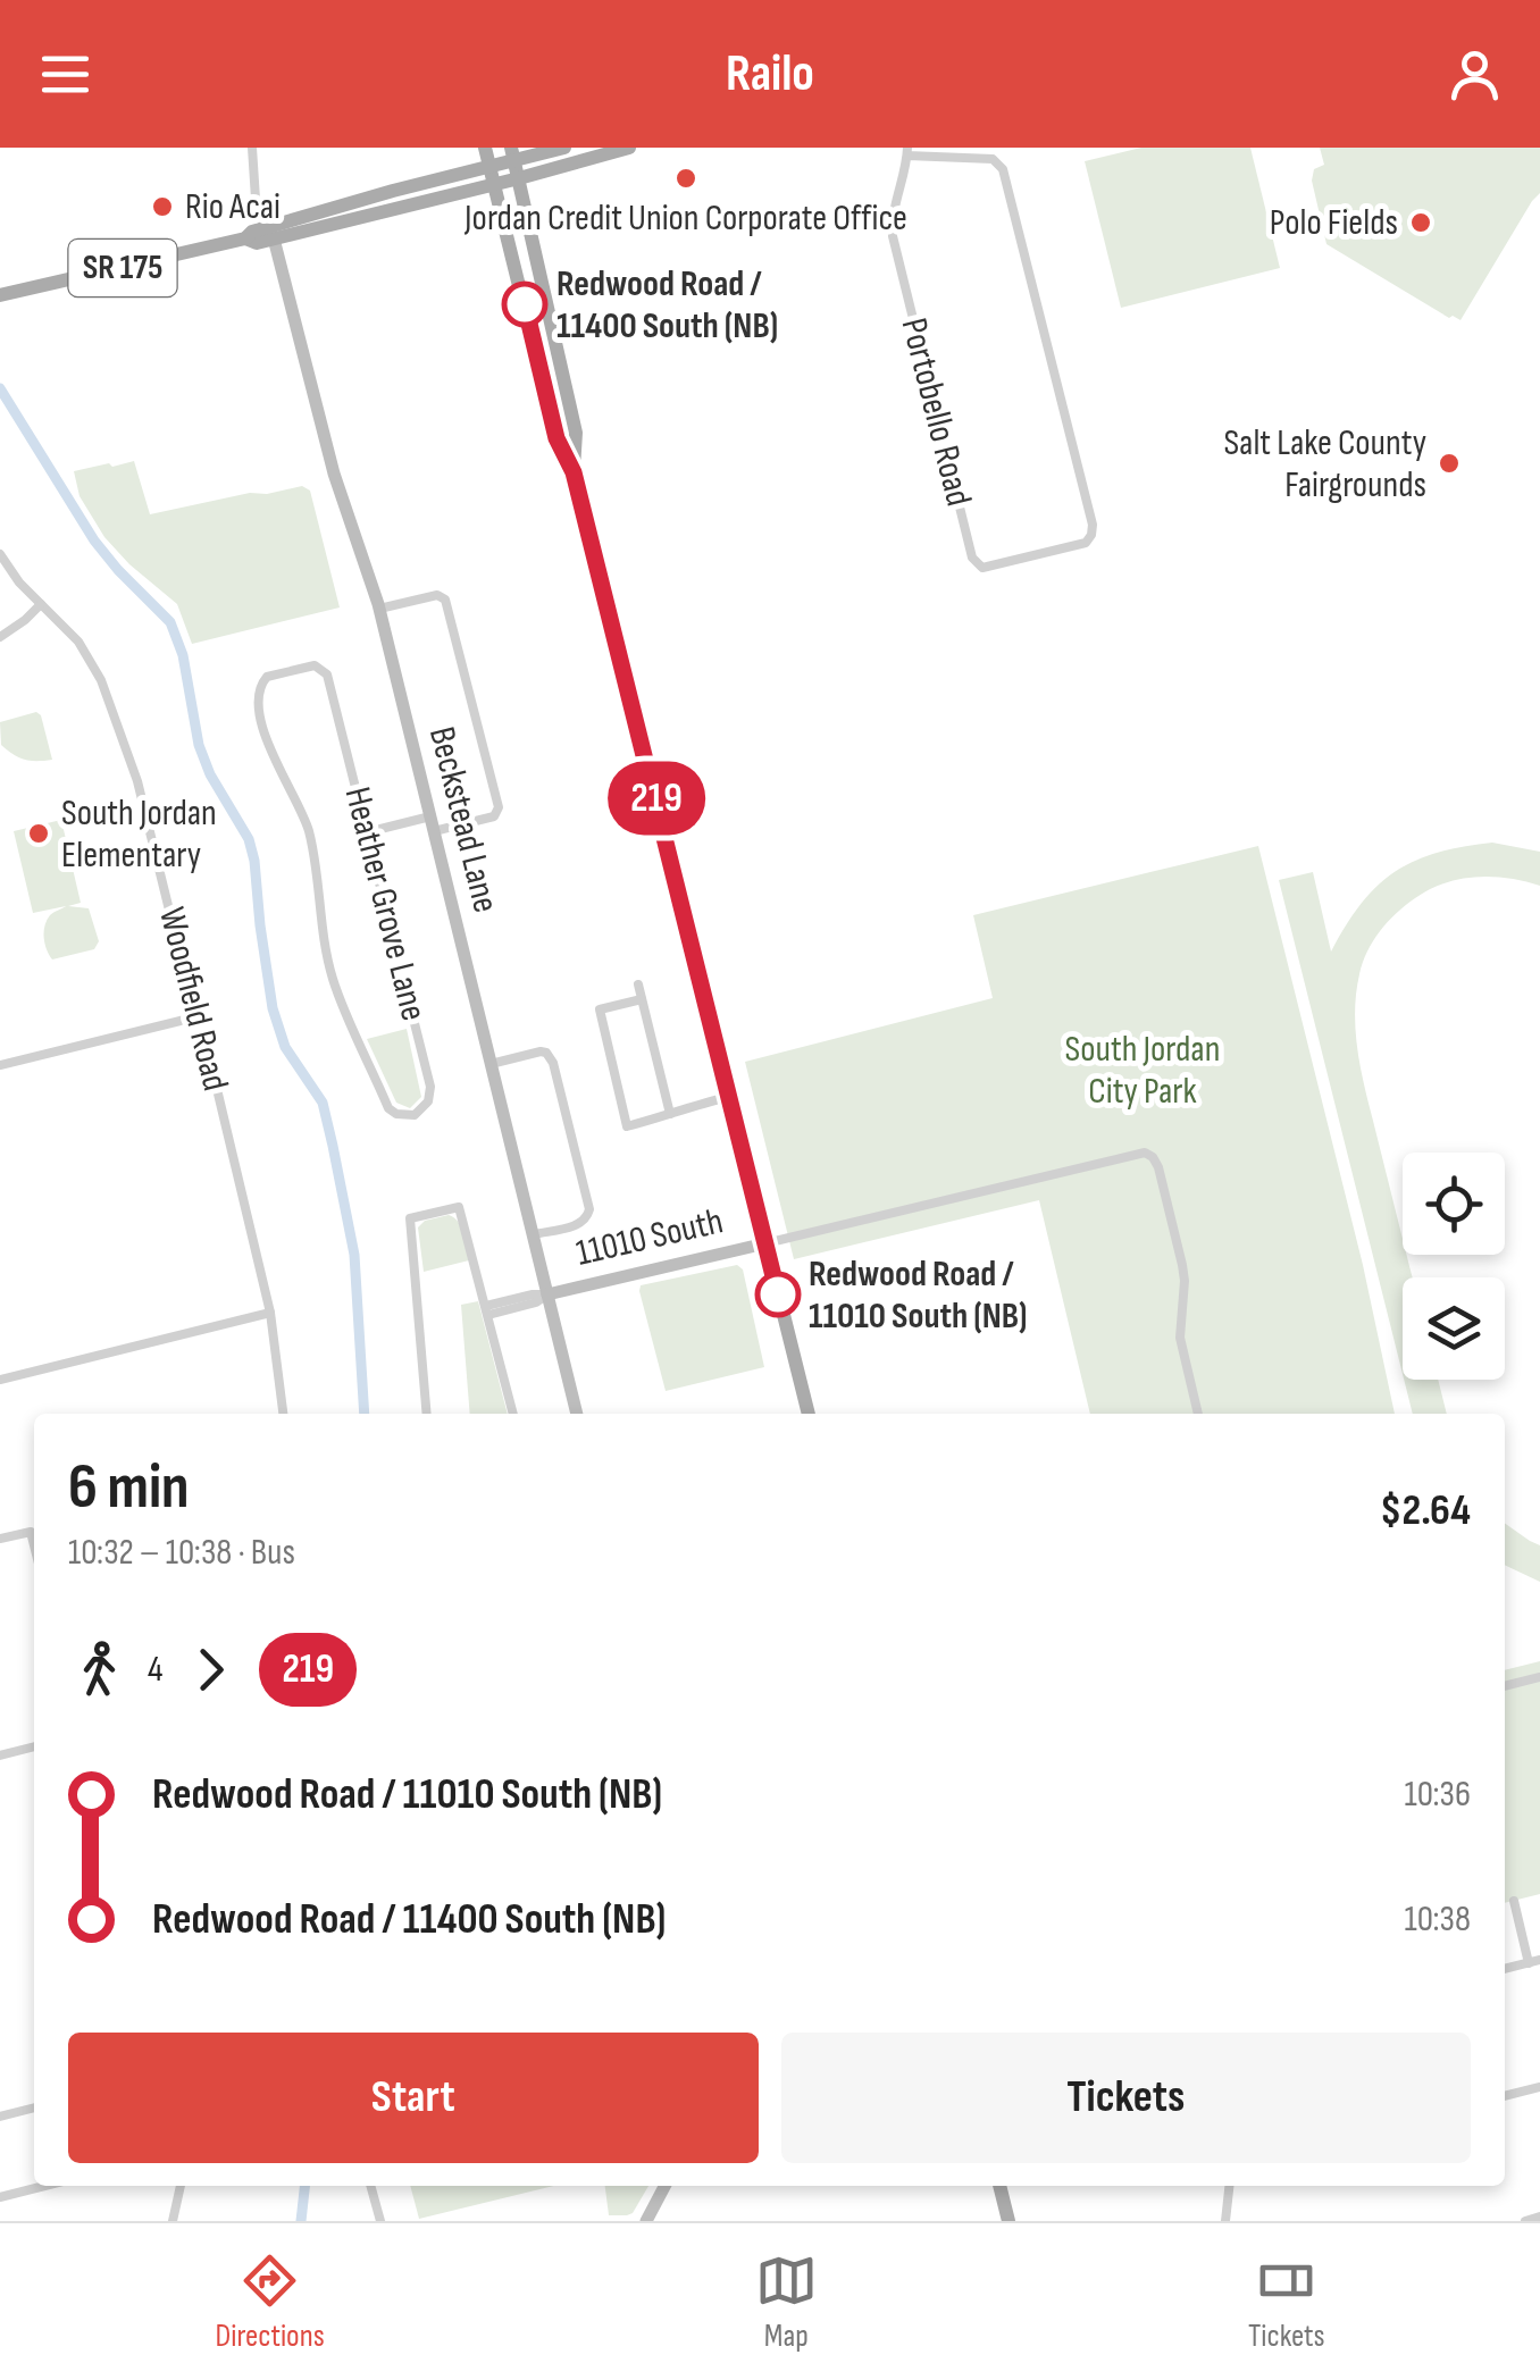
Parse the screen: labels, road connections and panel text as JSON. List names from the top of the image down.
{
  "streets": {
    "main road": ["SR 175"],
    "street": [
      "Portobello Road",
      "Beckstead Lane",
      "Heather Grove Lane",
      "Woodfield Road",
      "11010 South"
    ]
  },
  "crossings": [
    ["SR 175", "Beckstead Lane"],
    ["Beckstead Lane", "11010 South"]
  ],
  "parks": ["South Jordan City Park"],
  "places": [
    "Jordan Credit Union Corporate Office",
    "Rio Acai",
    "Polo Fields",
    "Redwood Road / 11400 South (NB)",
    "Salt Lake County Fairgrounds",
    "South Jordan Elementary",
    "Redwood Road / 11010 South (NB)"
  ],
  "lines": ["bus line 219"],
  "page": {
    "header": "Railo",
    "on_map": "219",
    "heading": ["6 min", "10:32 – 10:38 · Bus", "$2.64"],
    "legs": ["4", "219"],
    "list": [
      {
        "name": "Redwood Road / 11010 South (NB)",
        "value": "10:36"
      },
      {
        "name": "Redwood Road / 11400 South (NB)",
        "value": "10:38"
      }
    ],
    "buttons": ["Start", "Tickets"],
    "tabs": ["Directions", "Map", "Tickets"]
  }
}
